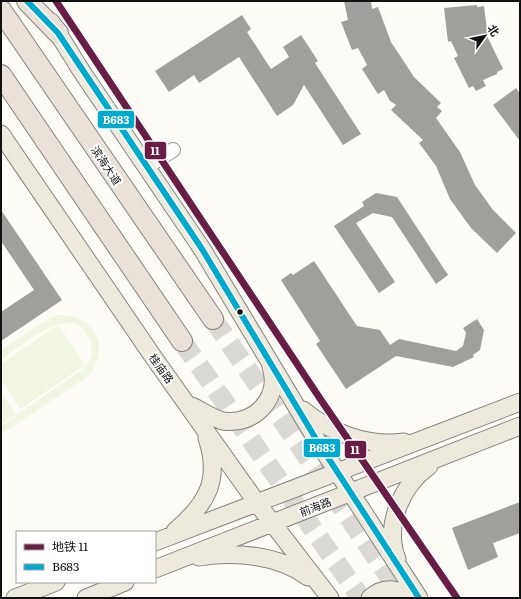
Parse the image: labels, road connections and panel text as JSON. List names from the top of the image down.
{
  "streets": {
    "highway": ["滨海大道"],
    "main road": ["桂庙路", "前海路"]
  },
  "crossings": [
    ["桂庙路", "前海路"]
  ],
  "lines": ["metro line 11", "transit line B683"],
  "legend": ["地铁 11", "B683"],
  "north": "top right"
}
